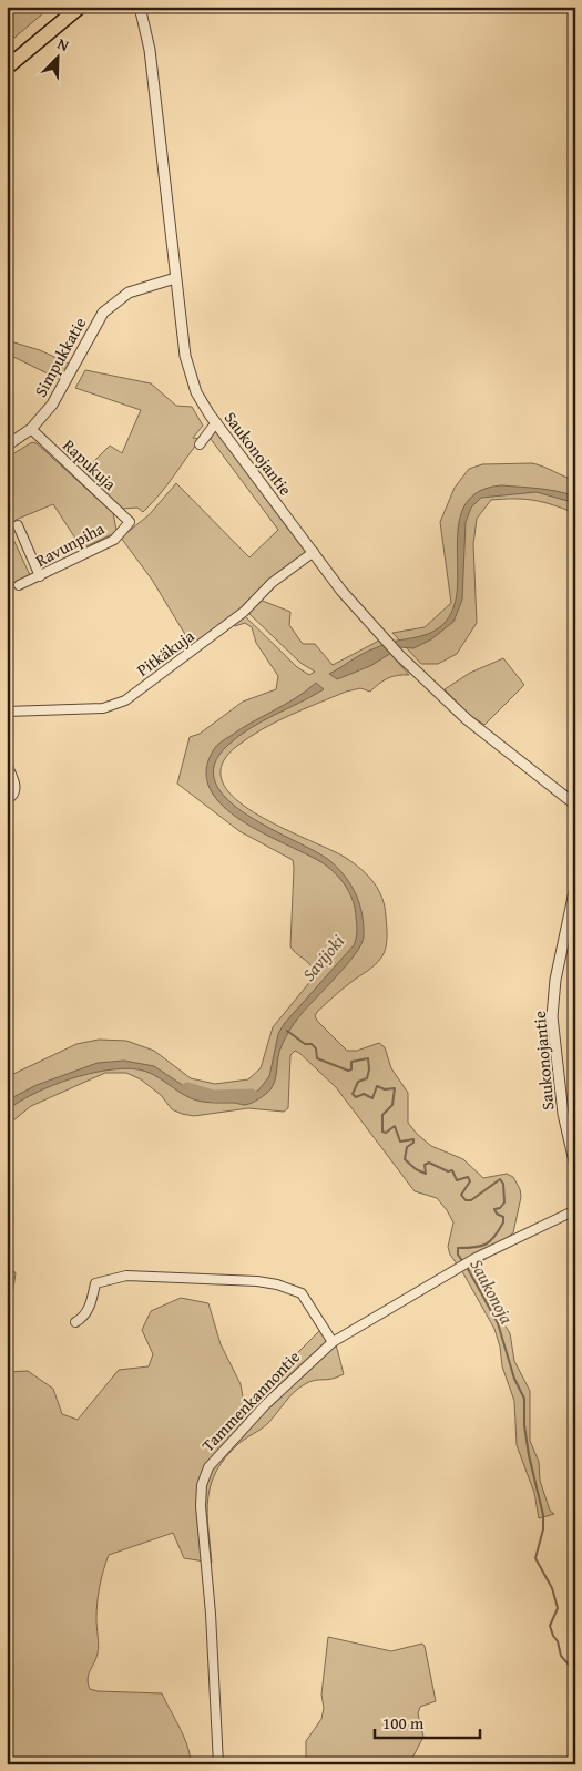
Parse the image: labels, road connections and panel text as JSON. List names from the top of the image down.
{
  "streets": {
    "street": [
      "Simpukkatie",
      "Saukonojantie",
      "Rapukuja",
      "Ravunpiha",
      "Pitkäkuja",
      "Tammenkannontie"
    ]
  },
  "crossings": [
    ["Simpukkatie", "Saukonojantie"],
    ["Simpukkatie", "Rapukuja"],
    ["Saukonojantie", "Pitkäkuja"],
    ["Rapukuja", "Ravunpiha"]
  ],
  "water": ["Savijoki", "Saukonoja"],
  "scale_bar": "100 m",
  "north": "top right"
}
